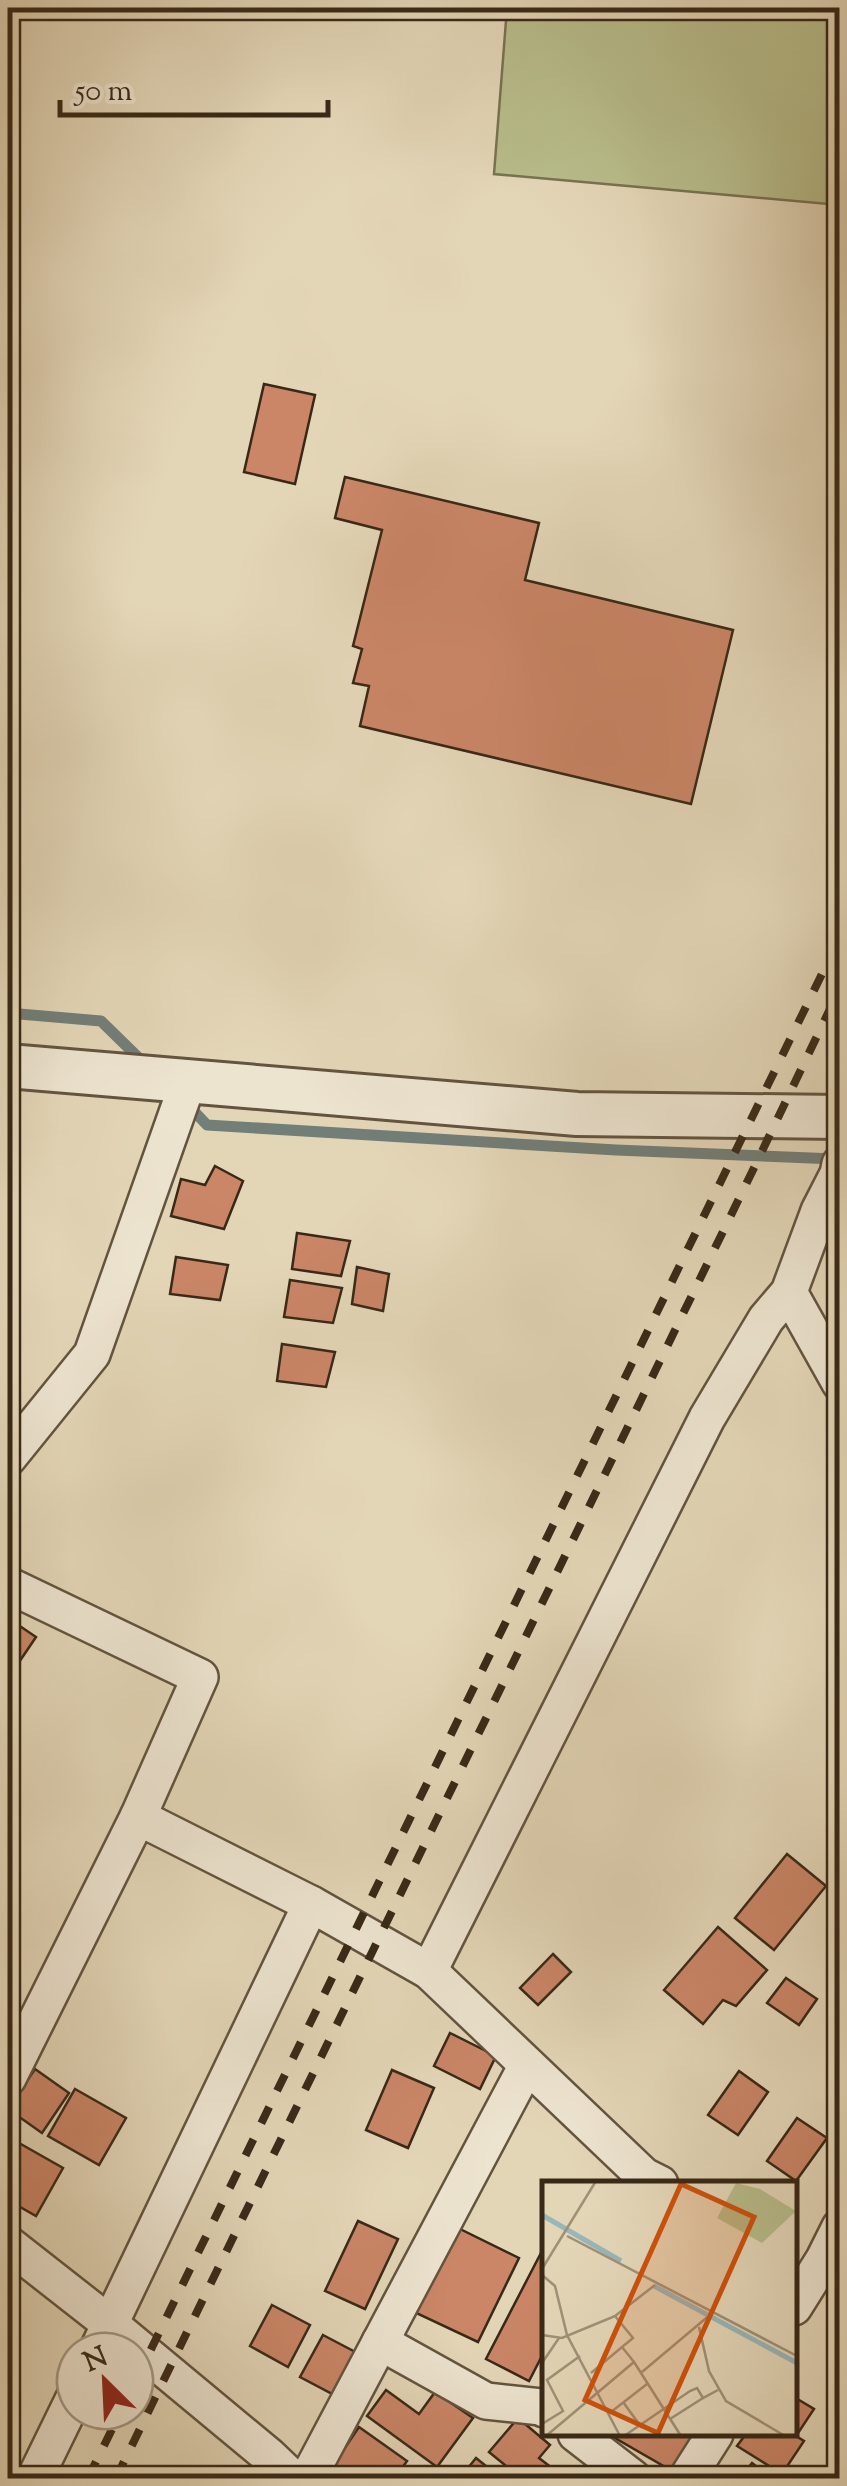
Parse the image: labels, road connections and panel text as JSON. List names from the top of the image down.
{
  "scale_bar": "50 m",
  "north": "top left"
}
